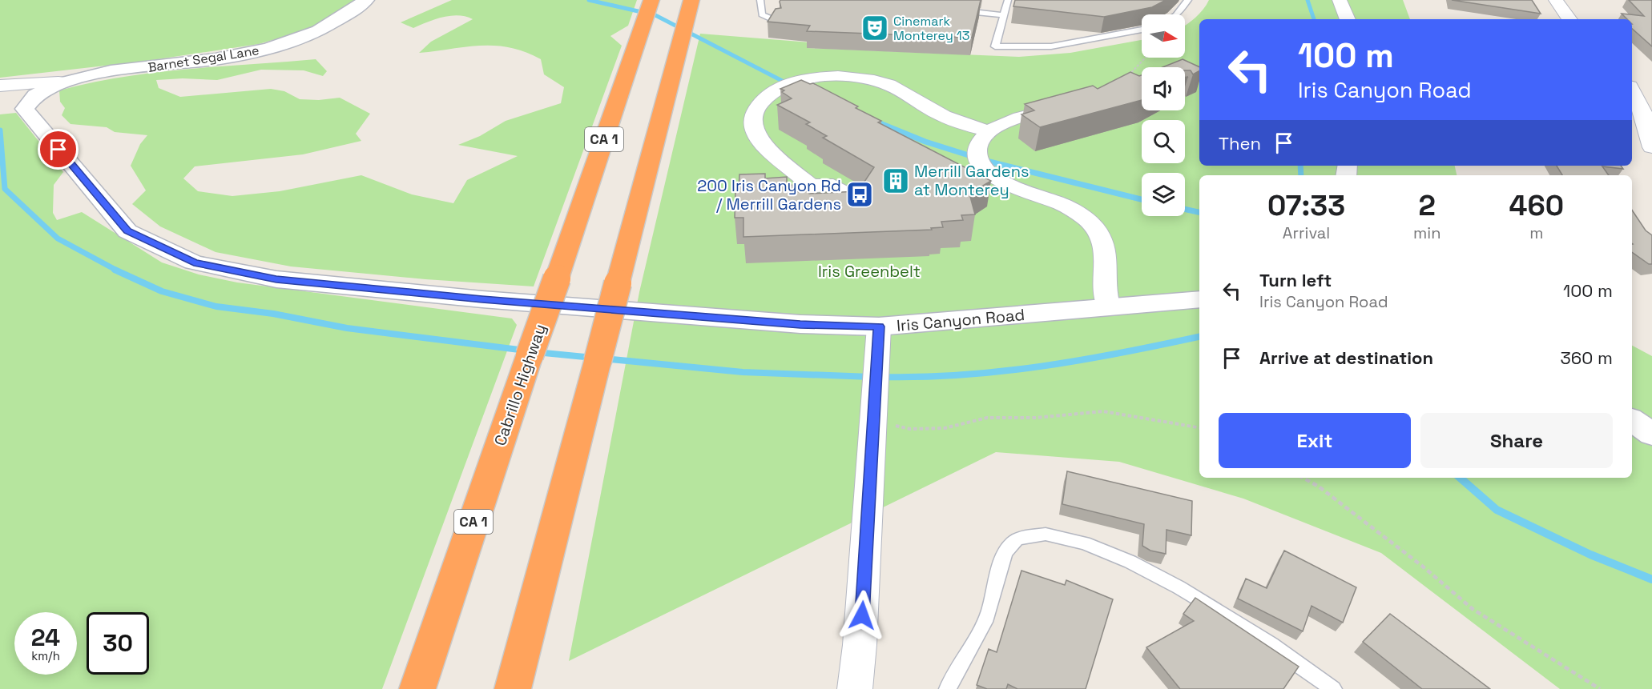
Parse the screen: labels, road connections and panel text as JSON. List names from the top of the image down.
{
  "streets": {
    "highway": ["CA 1", "Cabrillo Highway"],
    "street": ["Barnet Segal Lane", "Iris Canyon Road"]
  },
  "crossings": [
    ["Barnet Segal Lane", "Iris Canyon Road"]
  ],
  "parks": ["Iris Greenbelt"],
  "places": {
    "theatre": ["Cinemark Monterey 13"],
    "building": ["Merrill Gardens at Monterey"],
    "bus stop": ["200 Iris Canyon Rd / Merrill Gardens"]
  },
  "north": "right",
  "page": {
    "turn": ["100 m", "Iris Canyon Road"],
    "then": "Then",
    "eta": [
      "07:33",
      "Arrival",
      "2",
      "min",
      "460",
      "m"
    ],
    "list": [
      {
        "name": "Turn left",
        "note": "Iris Canyon Road",
        "value": "100 m"
      },
      {
        "name": "Arrive at destination",
        "value": "360 m"
      }
    ],
    "buttons": ["Exit", "Share"],
    "speed": "24 km/h",
    "limit": "30"
  }
}
